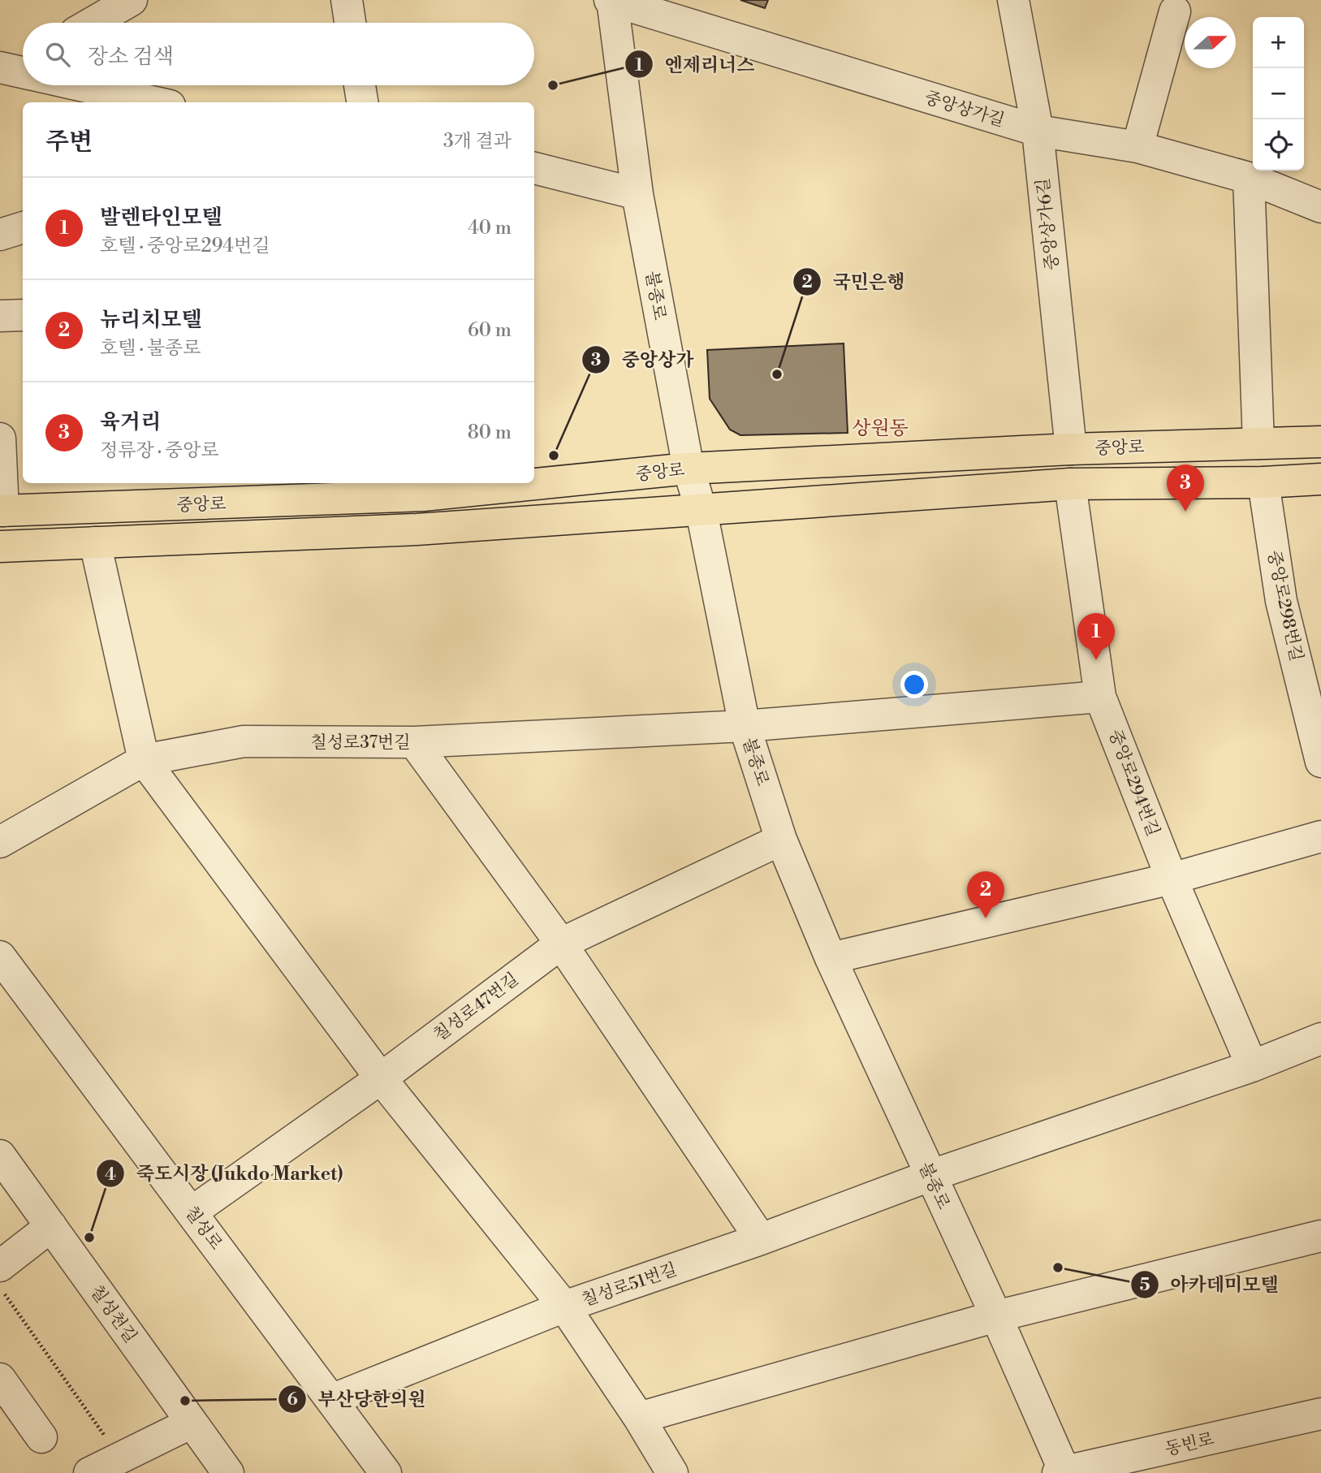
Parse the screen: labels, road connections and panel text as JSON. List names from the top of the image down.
{
  "streets": {
    "main road": ["중앙로"],
    "street": [
      "중앙상가길",
      "중앙상가6길",
      "불종로",
      "중앙로298번길",
      "칠성로37번길",
      "중앙로294번길",
      "칠성로47번길",
      "칠성로",
      "칠성로51번길",
      "칠성천길",
      "동빈로"
    ]
  },
  "crossings": [
    ["중앙상가길", "중앙상가6길"],
    ["중앙상가길", "불종로"],
    ["중앙상가6길", "중앙로"],
    ["불종로", "중앙로"],
    ["불종로", "칠성로37번길"],
    ["불종로", "칠성로47번길"],
    ["불종로", "칠성로51번길"],
    ["불종로", "동빈로"],
    ["중앙로", "중앙로298번길"],
    ["중앙로", "중앙로294번길"],
    ["칠성로37번길", "중앙로294번길"],
    ["중앙로294번길", "칠성로51번길"],
    ["칠성로47번길", "칠성로"],
    ["칠성로", "칠성로51번길"]
  ],
  "districts": ["상원동"],
  "places": [
    "엔제리너스",
    "국민은행",
    "중앙상가",
    "죽도시장 (Jukdo Market)",
    "아카데미모텔",
    "부산당한의원"
  ],
  "north": "right",
  "page": {
    "map_buttons": ["+", "−"],
    "search": "장소 검색",
    "heading": ["주변", "3개 결과"],
    "list": [
      {
        "mark": "1",
        "name": "발렌타인모텔",
        "note": "호텔 · 중앙로294번길",
        "value": "40 m"
      },
      {
        "mark": "2",
        "name": "뉴리치모텔",
        "note": "호텔 · 불종로",
        "value": "60 m"
      },
      {
        "mark": "3",
        "name": "육거리",
        "note": "정류장 · 중앙로",
        "value": "80 m"
      }
    ],
    "pins": ["3", "1", "2"]
  }
}
